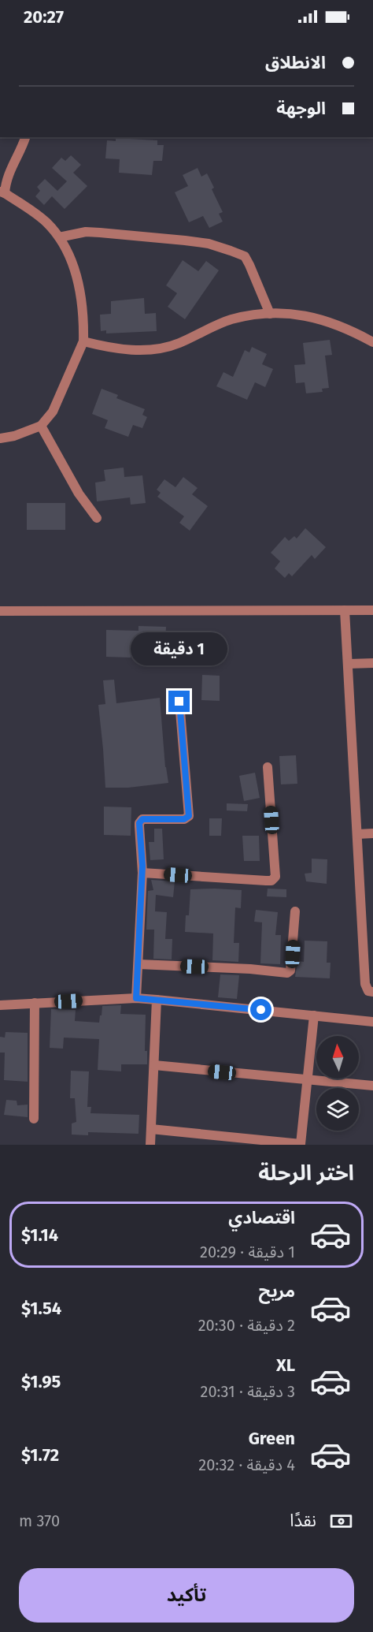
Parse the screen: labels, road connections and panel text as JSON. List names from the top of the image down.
{
  "north": "top",
  "page": {
    "status": "20:27",
    "banner": ["الانطلاق", "الوجهة"],
    "bubble": "1 دقيقة",
    "heading": "اختر الرحلة",
    "list": [
      {
        "name": "اقتصادي",
        "note": "1 دقيقة · 20:29",
        "value": "$1.14"
      },
      {
        "name": "مريح",
        "note": "2 دقيقة · 20:30",
        "value": "$1.54"
      },
      {
        "name": "XL",
        "note": "3 دقيقة · 20:31",
        "value": "$1.95"
      },
      {
        "name": "Green",
        "note": "4 دقيقة · 20:32",
        "value": "$1.72"
      }
    ],
    "pay": ["نقدًا", "370 m"],
    "buttons": "تأكيد"
  }
}
